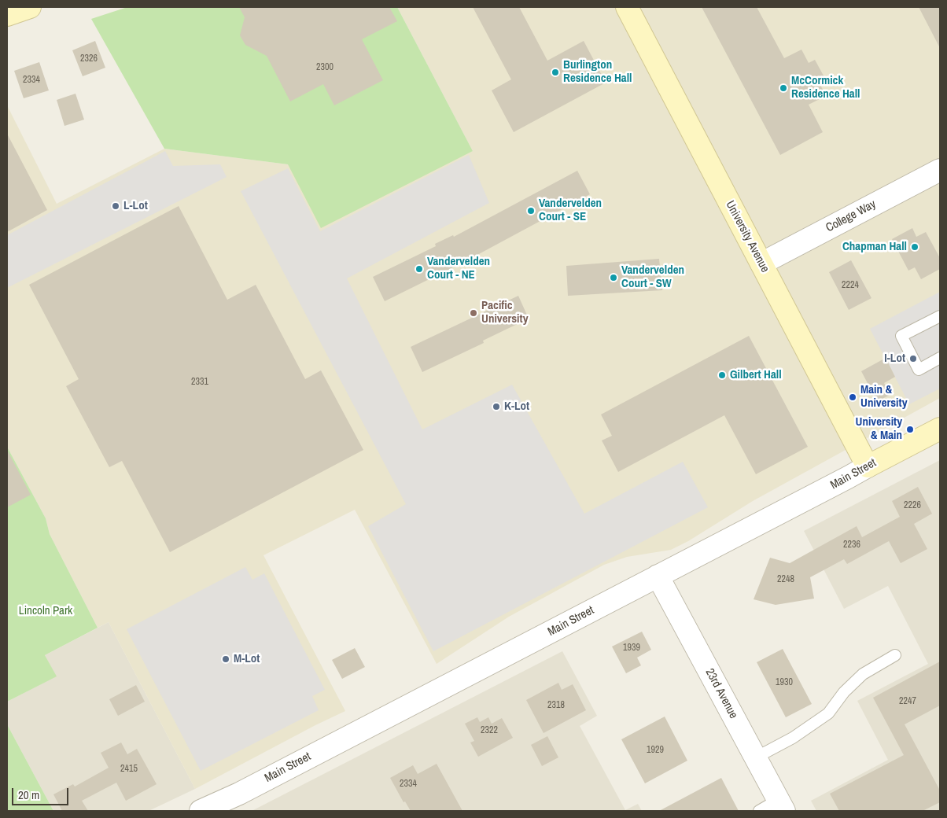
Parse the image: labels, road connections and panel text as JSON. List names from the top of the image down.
{
  "streets": {
    "street": [
      "College Way",
      "University Avenue",
      "Main Street",
      "23rd Avenue"
    ]
  },
  "crossings": [
    ["College Way", "University Avenue"],
    ["University Avenue", "Main Street"],
    ["Main Street", "23rd Avenue"]
  ],
  "parks": ["Lincoln Park"],
  "places": [
    "Burlington Residence Hall",
    "McCormick Residence Hall",
    "L-Lot",
    "Vandervelden Court - SE",
    "Chapman Hall",
    "Vandervelden Court - NE",
    "Vandervelden Court - SW",
    "Pacific University",
    "I-Lot",
    "Gilbert Hall",
    "Main & University",
    "K-Lot",
    "University & Main",
    "M-Lot"
  ],
  "house_numbers": [
    "2326",
    "2300",
    "2334",
    "2224",
    "2331",
    "2226",
    "2236",
    "2248",
    "1939",
    "1930",
    "2247",
    "2318",
    "2322",
    "1929",
    "2415",
    "2334"
  ],
  "scale_bar": "20 m"
}
